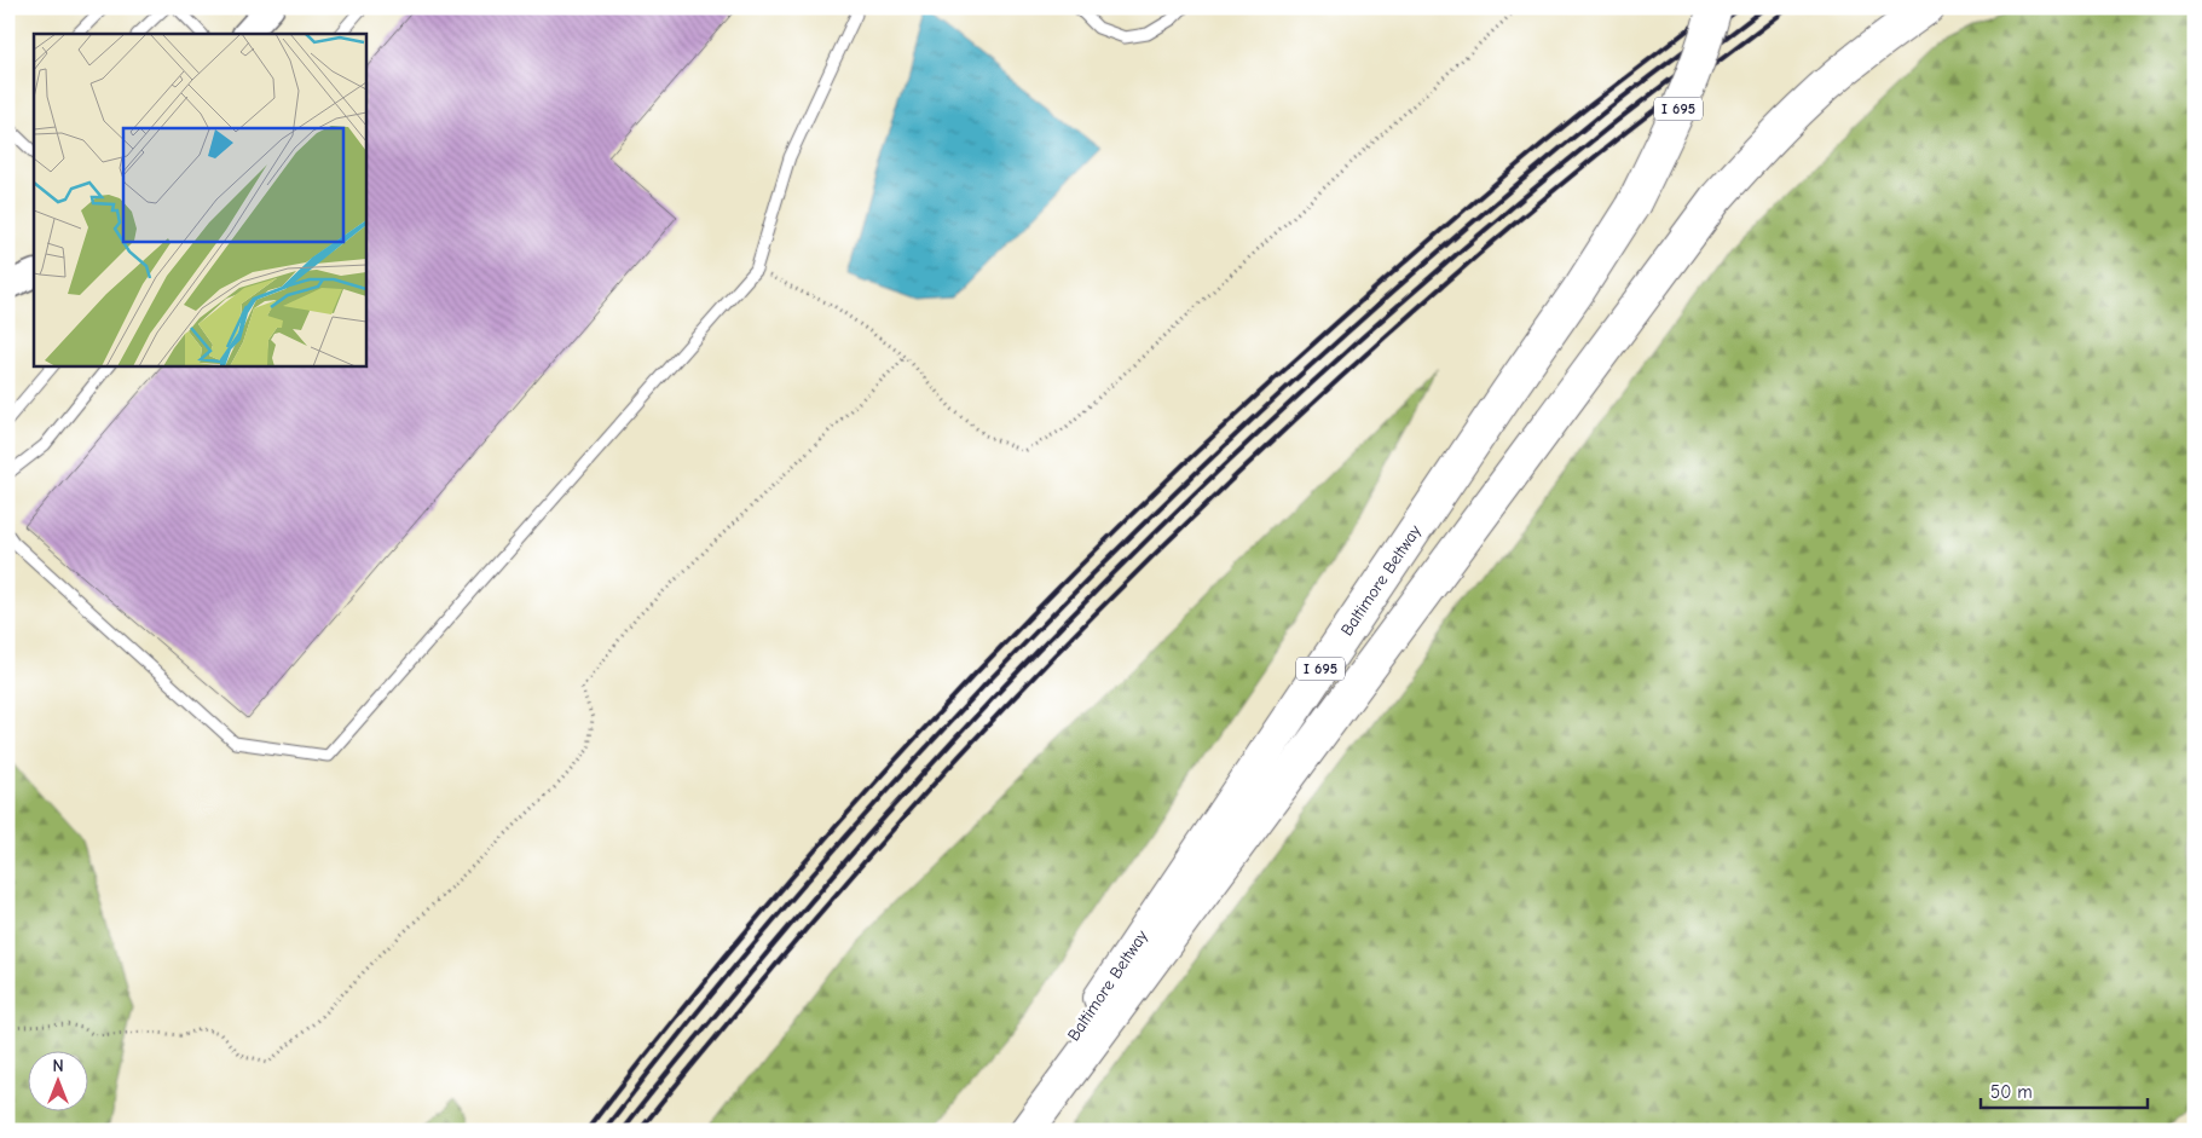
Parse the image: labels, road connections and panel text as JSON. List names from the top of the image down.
{
  "streets": {
    "highway": ["I 695", "Baltimore Beltway"]
  },
  "scale_bar": "50 m",
  "north": "top"
}
